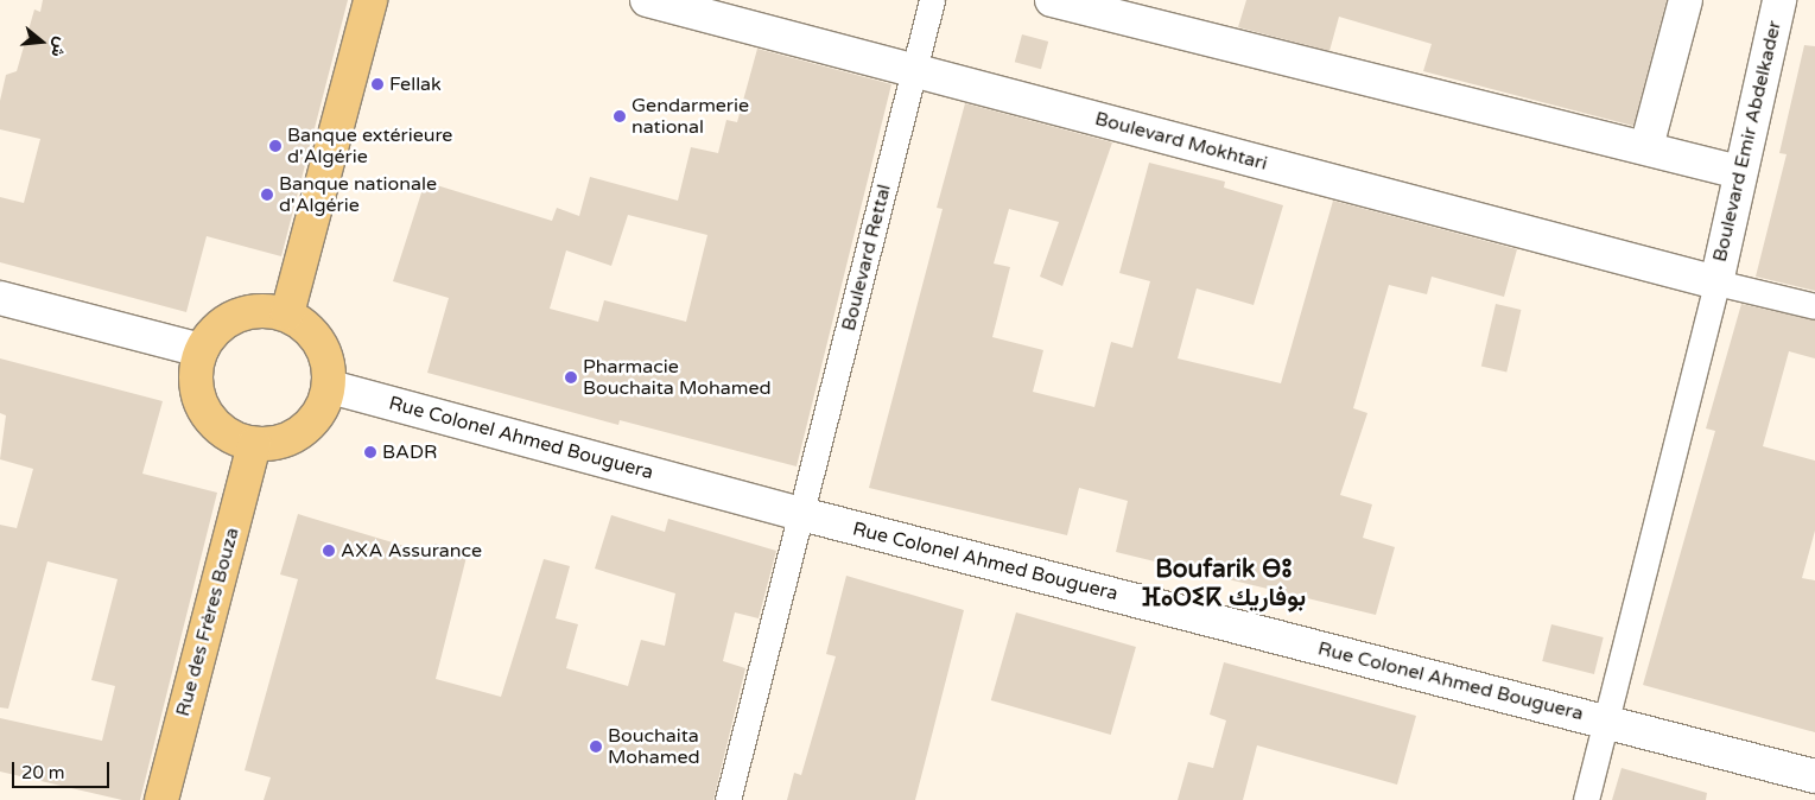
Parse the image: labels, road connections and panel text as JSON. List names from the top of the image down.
{
  "streets": {
    "main road": ["Rue des Frères Bouza"],
    "street": [
      "Boulevard Mokhtari",
      "Boulevard Emir Abdelkader",
      "Boulevard Rettal",
      "Rue Colonel Ahmed Bouguera"
    ]
  },
  "crossings": [
    ["Boulevard Mokhtari", "Boulevard Emir Abdelkader"],
    ["Boulevard Mokhtari", "Boulevard Rettal"],
    ["Boulevard Rettal", "Rue Colonel Ahmed Bouguera"],
    ["Rue Colonel Ahmed Bouguera", "Rue des Frères Bouza"]
  ],
  "districts": ["Boufarik ⴱⵓ ⴼⴰⵔⵉⴽ بوفاريك"],
  "places": [
    "Fellak",
    "Gendarmerie national",
    "Banque extérieure d'Algérie",
    "Banque nationale d'Algérie",
    "Pharmacie Bouchaita Mohamed",
    "BADR",
    "AXA Assurance",
    "Bouchaita Mohamed"
  ],
  "scale_bar": "20 m",
  "north": "right"
}
